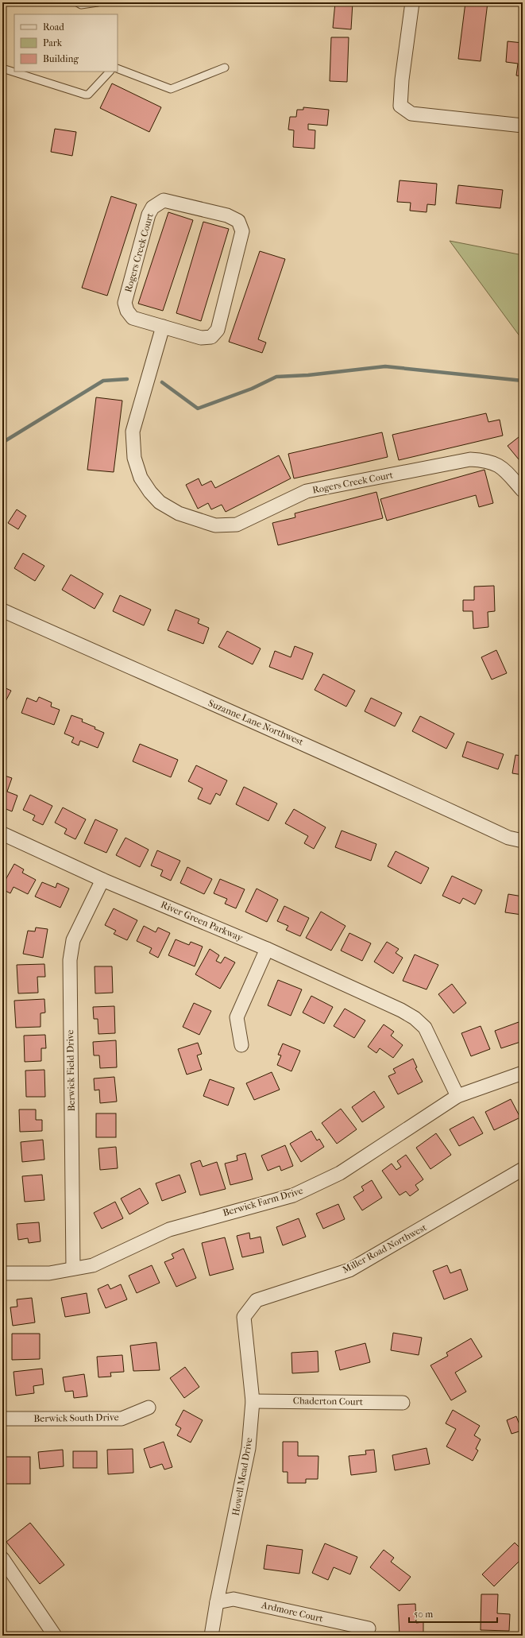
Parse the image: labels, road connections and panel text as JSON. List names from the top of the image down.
{
  "streets": {
    "street": [
      "Rogers Creek Court",
      "Suzanne Lane Northwest",
      "River Green Parkway",
      "Berwick Field Drive",
      "Berwick Farm Drive",
      "Miller Road Northwest",
      "Chaderton Court",
      "Berwick South Drive",
      "Howell Mead Drive",
      "Ardmore Court"
    ]
  },
  "crossings": [
    ["River Green Parkway", "Berwick Field Drive"],
    ["River Green Parkway", "Berwick Farm Drive"],
    ["Berwick Field Drive", "Berwick Farm Drive"],
    ["Miller Road Northwest", "Howell Mead Drive"],
    ["Chaderton Court", "Howell Mead Drive"],
    ["Howell Mead Drive", "Ardmore Court"]
  ],
  "legend": ["Road", "Park", "Building"],
  "scale_bar": "50 m"
}
